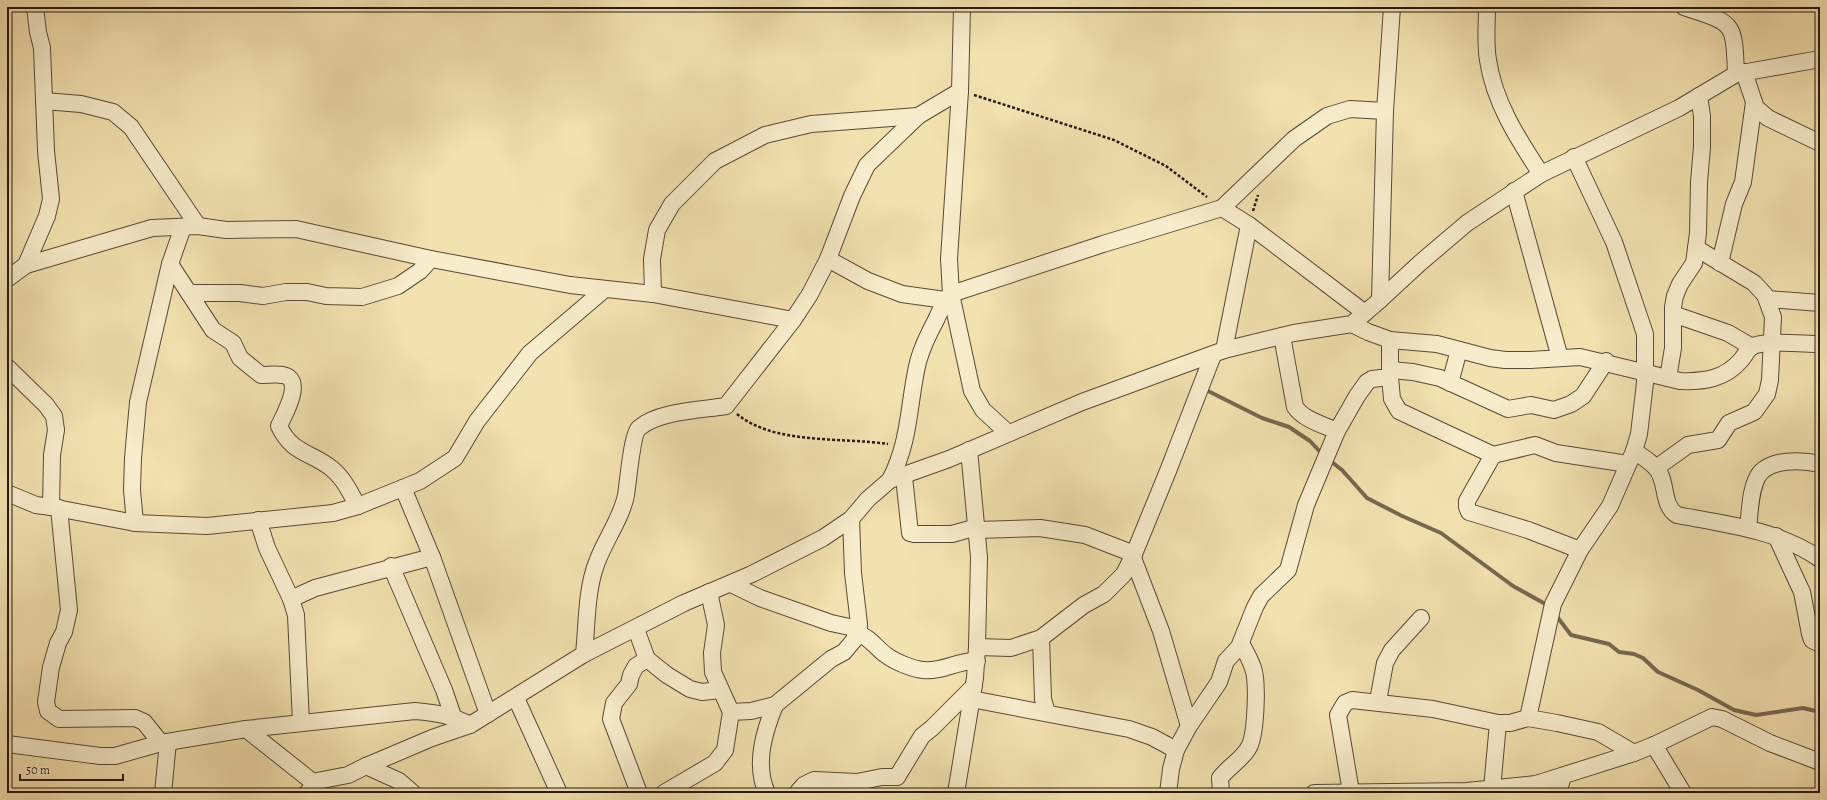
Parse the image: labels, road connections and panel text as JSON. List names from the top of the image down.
{
  "scale_bar": "50 m"
}
